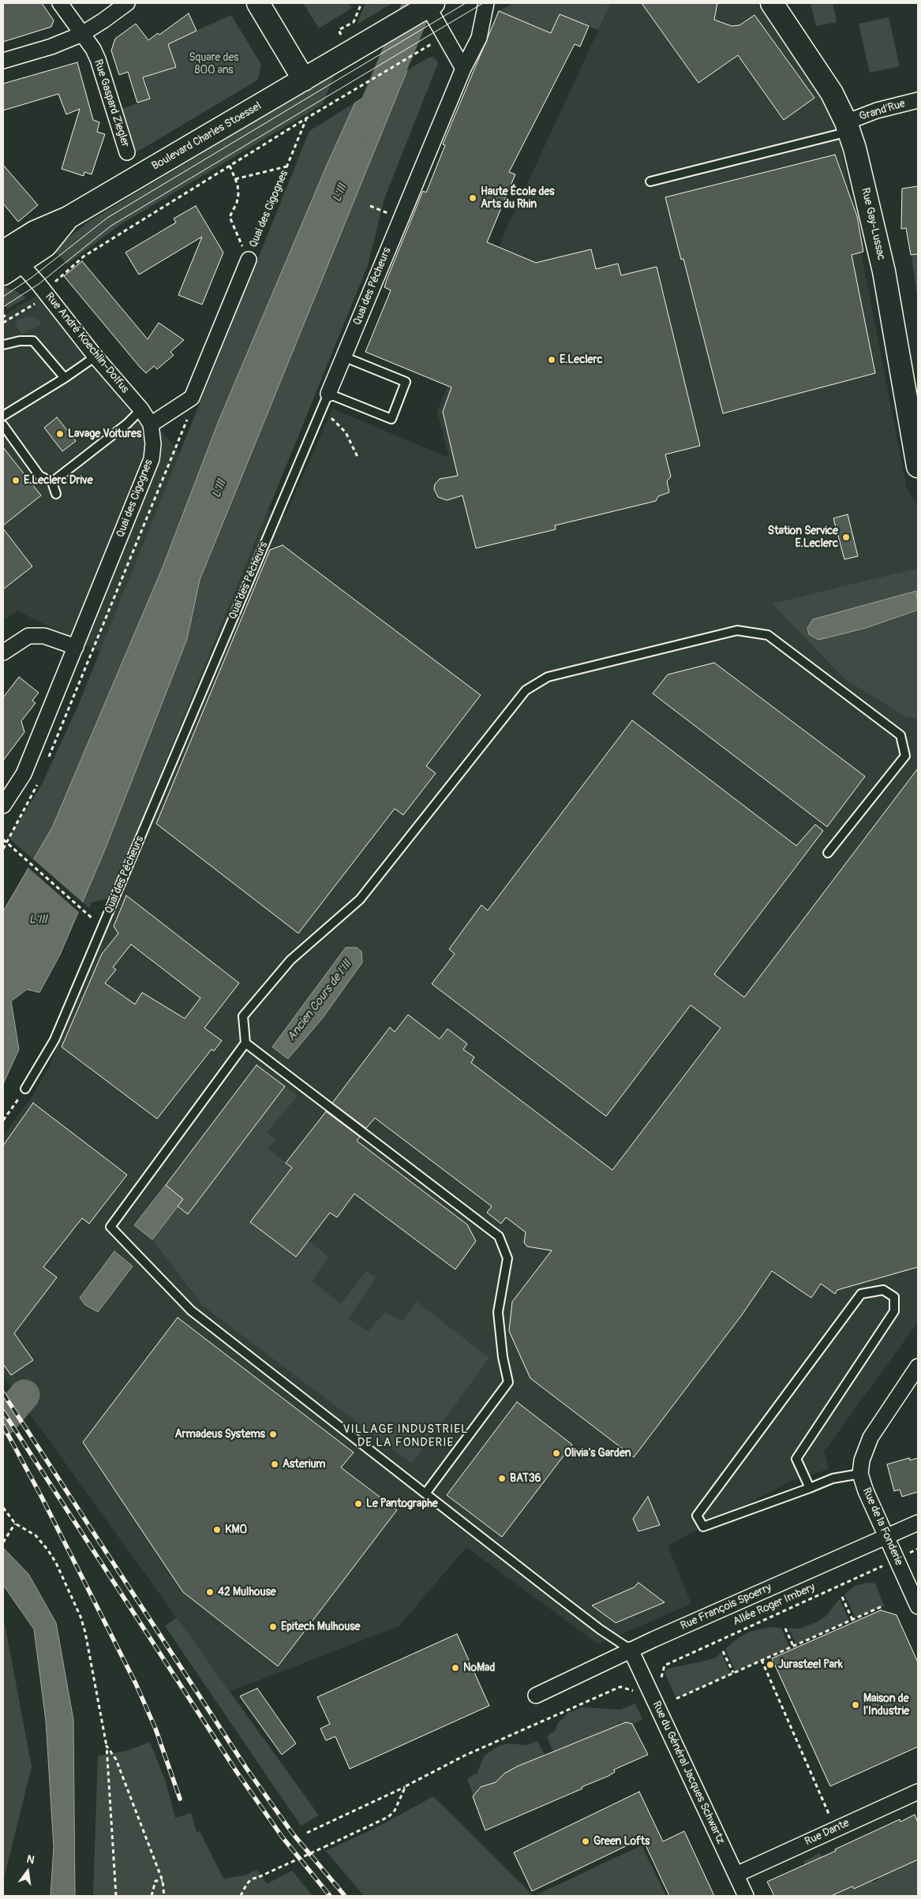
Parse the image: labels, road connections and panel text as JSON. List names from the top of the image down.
{
  "streets": {
    "street": [
      "Rue Gaspard Ziegler",
      "Grand'Rue",
      "Boulevard Charles Stoessel",
      "Quai des Cigognes",
      "Rue Gay-Lussac",
      "Quai des Pêcheurs",
      "Rue André Koechlin-Dolfus",
      "Rue de la Fonderie",
      "Rue François Spoerry",
      "Rue du Général Jacques Schwartz",
      "Rue Dante"
    ],
    "path": ["Allée Roger Imbery"]
  },
  "crossings": [
    ["Grand'Rue", "Rue Gay-Lussac"],
    ["Boulevard Charles Stoessel", "Rue André Koechlin-Dolfus"],
    ["Quai des Cigognes", "Rue André Koechlin-Dolfus"],
    ["Rue de la Fonderie", "Allée Roger Imbery"],
    ["Rue de la Fonderie", "Rue François Spoerry"],
    ["Allée Roger Imbery", "Rue du Général Jacques Schwartz"],
    ["Rue François Spoerry", "Rue du Général Jacques Schwartz"],
    ["Rue du Général Jacques Schwartz", "Rue Dante"]
  ],
  "districts": ["VILLAGE INDUSTRIEL DE LA FONDERIE"],
  "water": ["L'Ill", "Ancien Cours de l'Ill"],
  "parks": ["Square des 800 ans"],
  "places": [
    "Haute École des Arts du Rhin",
    "E.Leclerc",
    "Lavage Voitures",
    "E.Leclerc Drive",
    "Station Service E.Leclerc",
    "Armadeus Systems",
    "Olivia's Garden",
    "Asterium",
    "BAT36",
    "Le Pantographe",
    "KM0",
    "42 Mulhouse",
    "Epitech Mulhouse",
    "Jurasteel Park",
    "NoMad",
    "Maison de l'Industrie",
    "Green Lofts"
  ],
  "north": "top"
}
